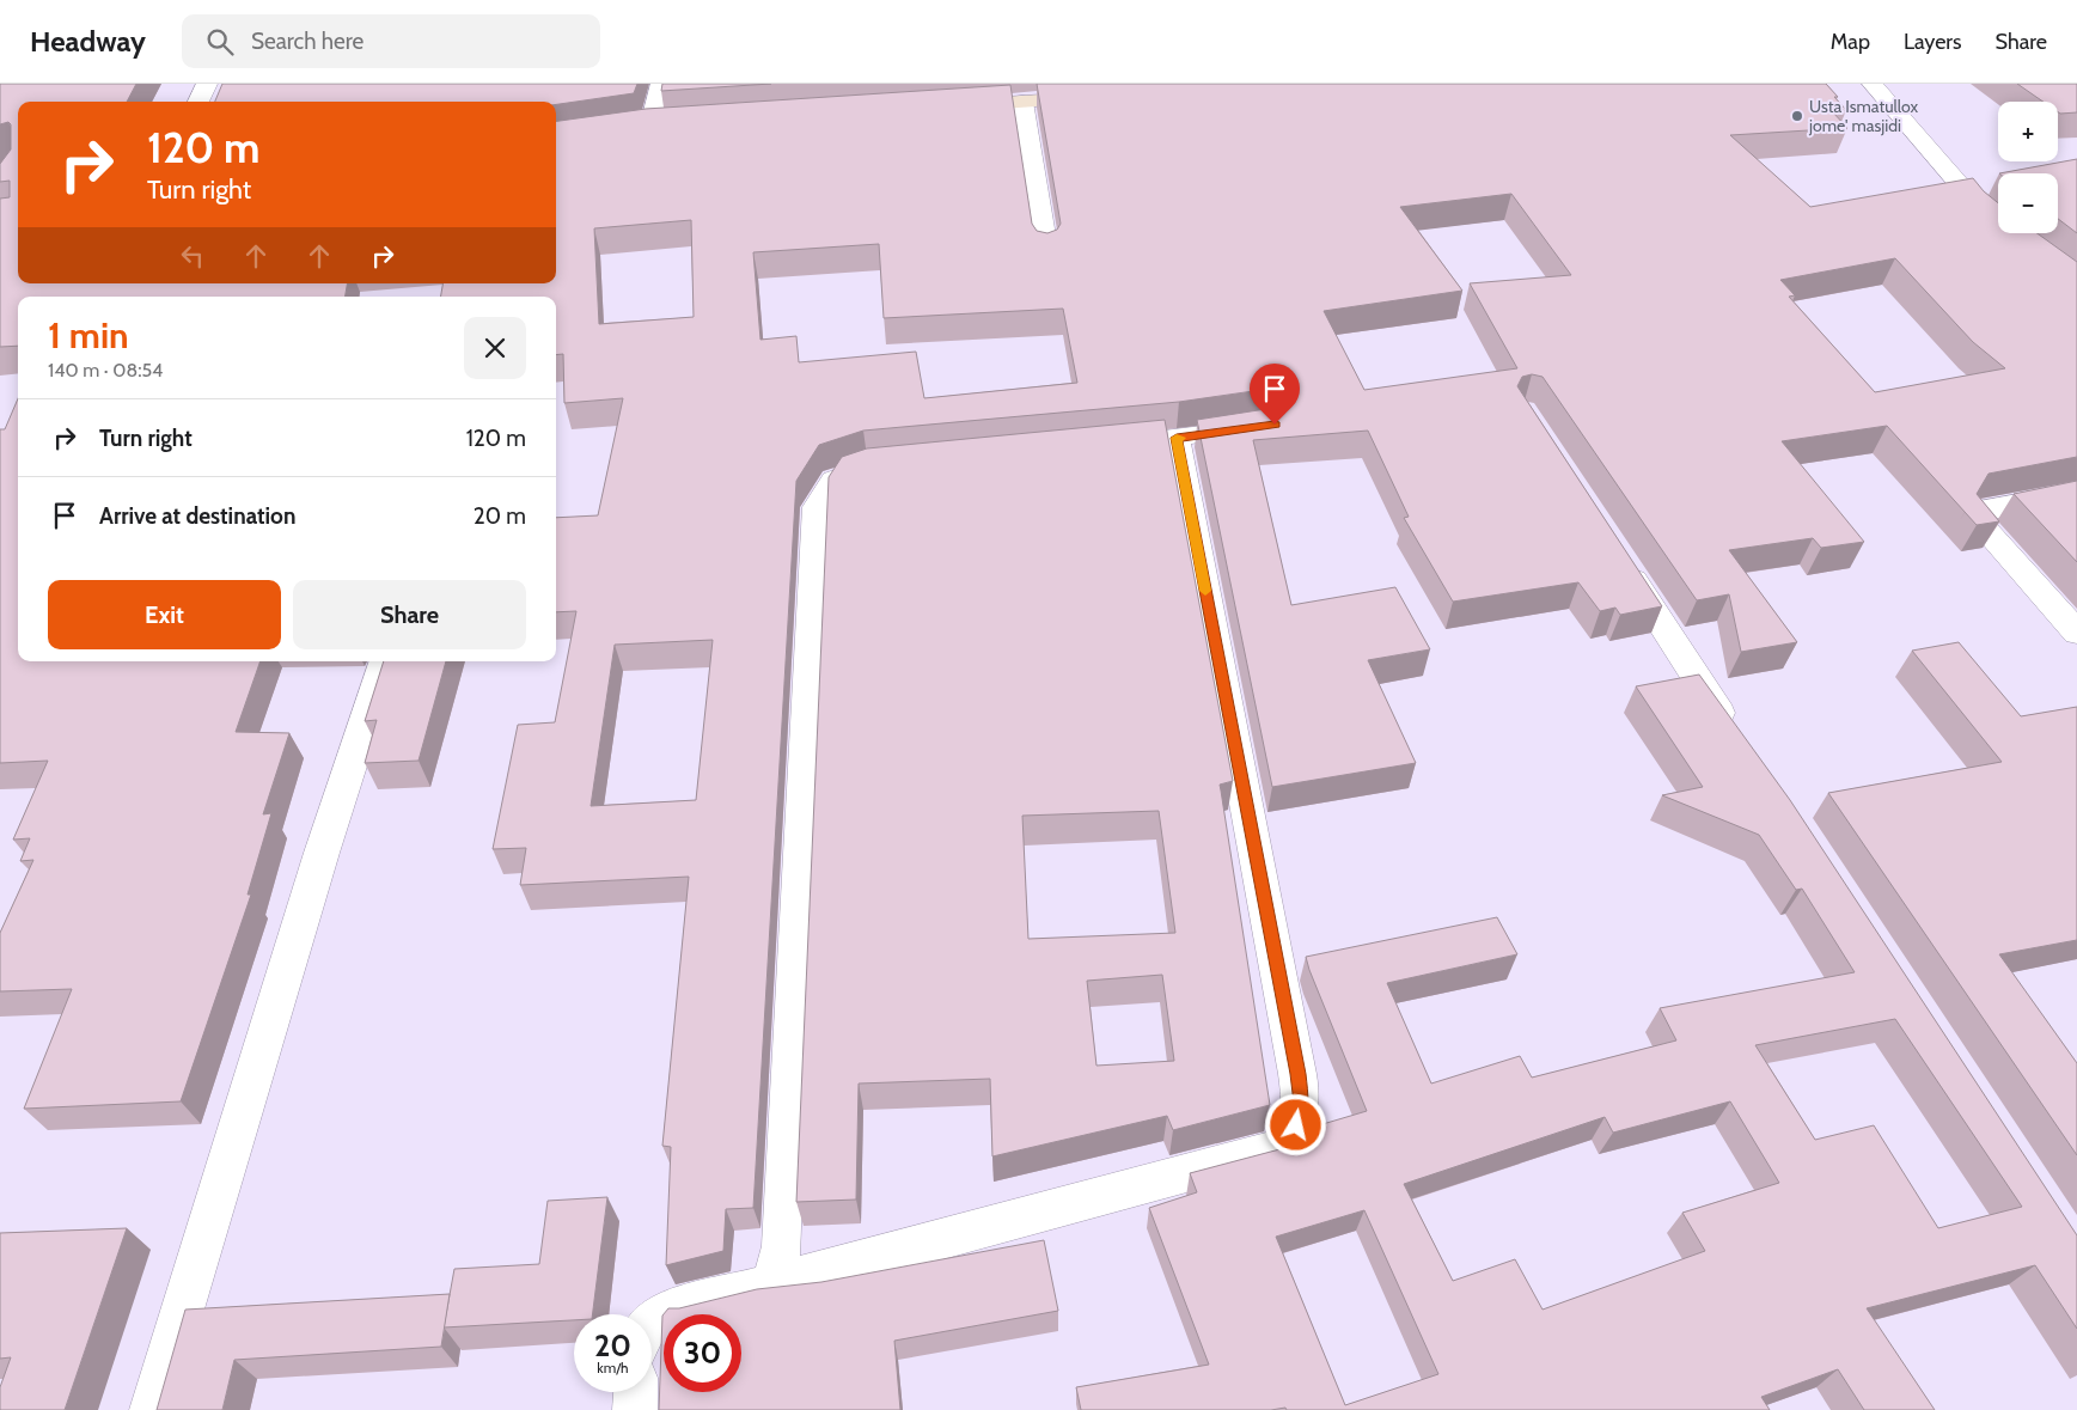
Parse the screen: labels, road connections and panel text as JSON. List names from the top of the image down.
{
  "places": ["Usta Ismatullox jome' masjidi"],
  "page": {
    "header": "Headway",
    "search": "Search here",
    "nav": ["Map", "Layers", "Share"],
    "map_buttons": ["+", "−"],
    "turn": ["120 m", "Turn right"],
    "heading": ["1 min", "140 m · 08:54"],
    "list": [
      {
        "name": "Turn right",
        "value": "120 m"
      },
      {
        "name": "Arrive at destination",
        "value": "20 m"
      }
    ],
    "buttons": ["Exit", "Share"],
    "speed": "20 km/h",
    "limit": "30"
  }
}
